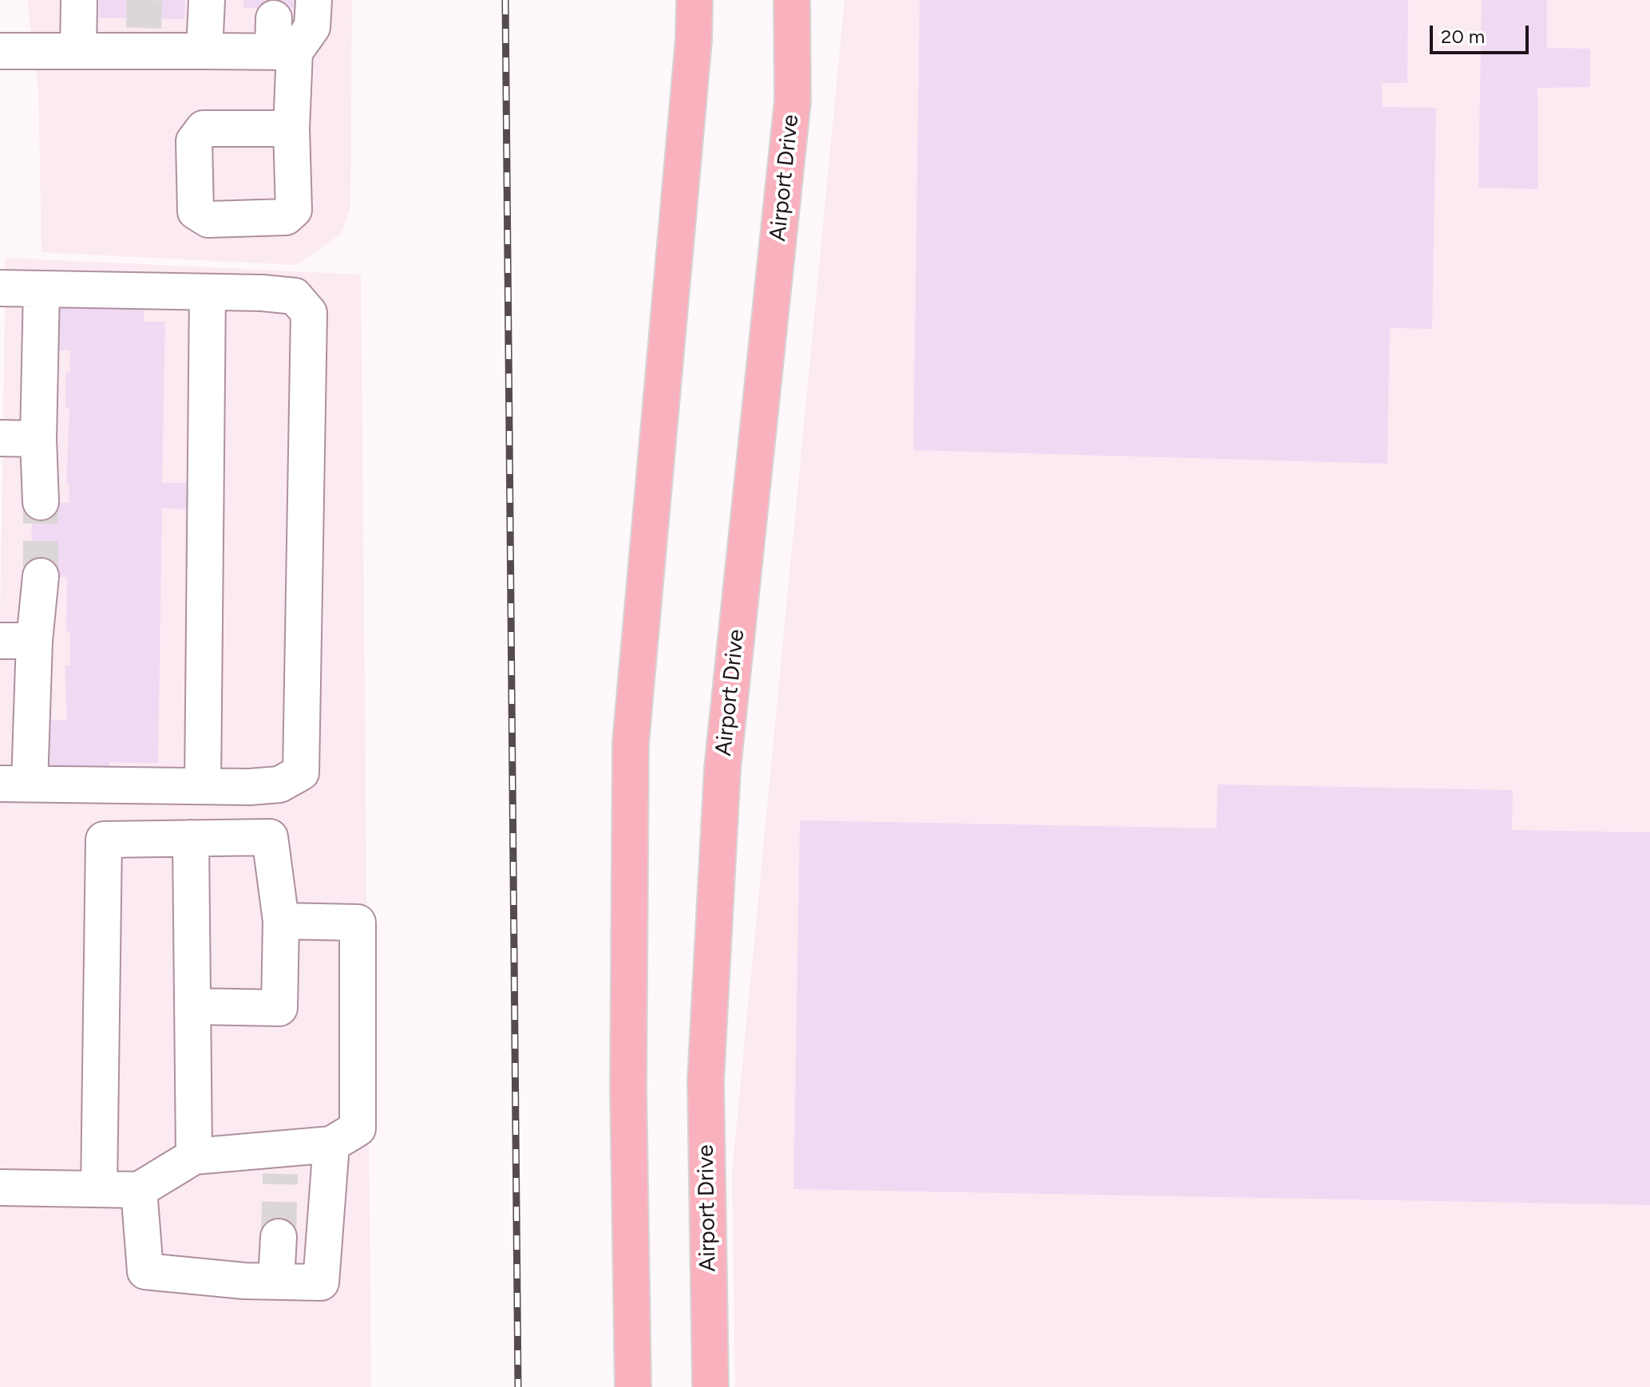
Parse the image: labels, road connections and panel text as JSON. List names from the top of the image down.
{
  "streets": {
    "main road": ["Airport Drive"]
  },
  "scale_bar": "20 m"
}
